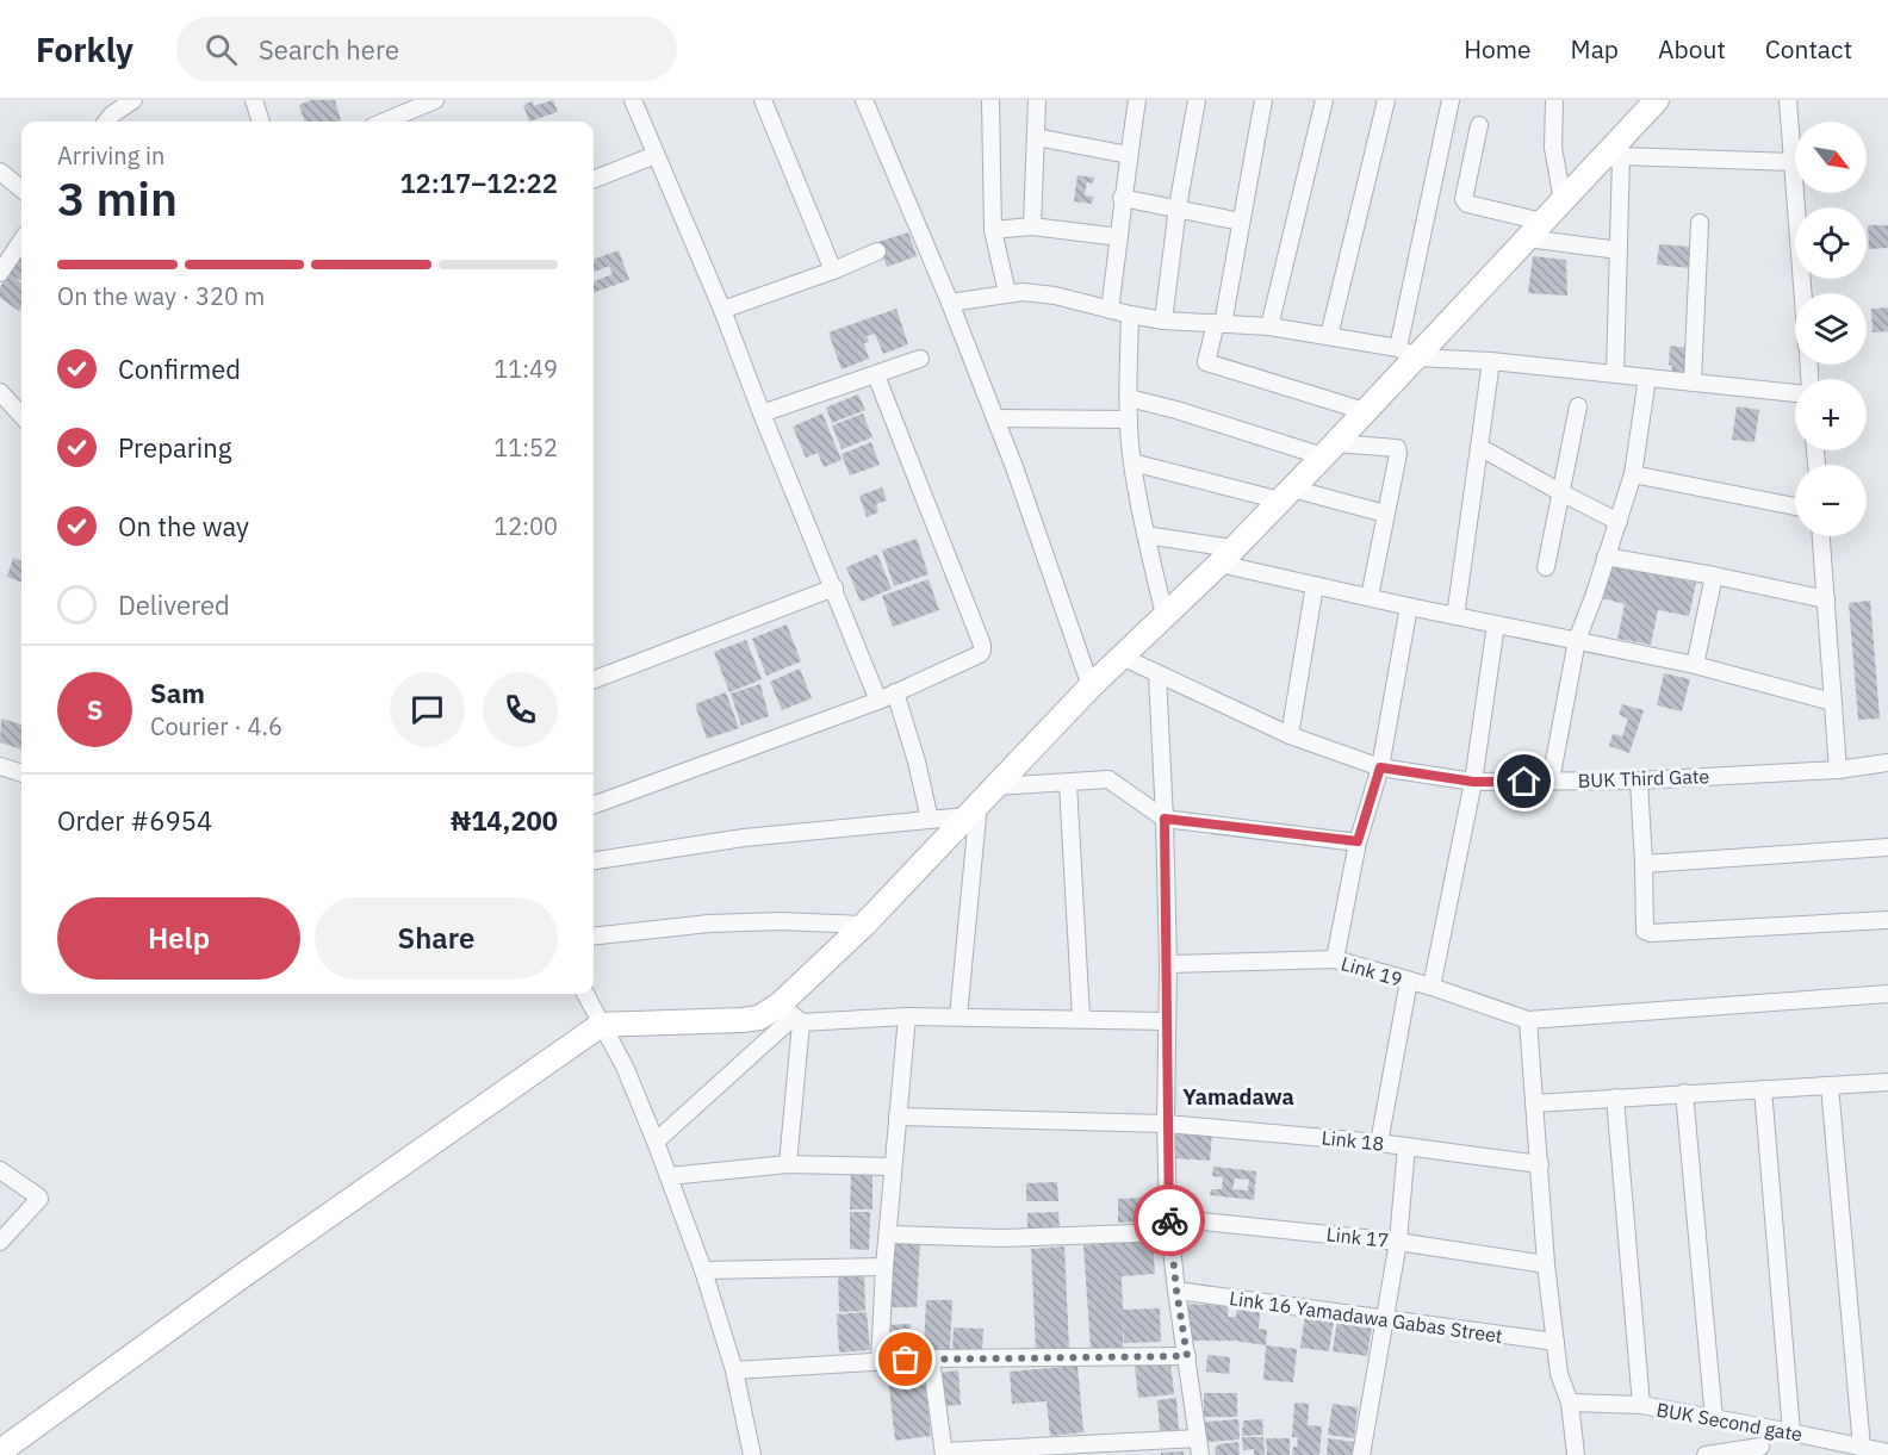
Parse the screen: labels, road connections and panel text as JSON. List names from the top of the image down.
{
  "streets": {
    "street": [
      "BUK Third Gate",
      "Link 19",
      "Link 18",
      "Link 17",
      "Link 16 Yamadawa Gabas Street",
      "BUK Second gate"
    ]
  },
  "districts": ["Yamadawa"],
  "north": "bottom right",
  "page": {
    "header": "Forkly",
    "search": "Search here",
    "nav": [
      "Home",
      "Map",
      "About",
      "Contact"
    ],
    "map_buttons": ["+", "−"],
    "heading": ["3 min", "Arriving in", "12:17–12:22"],
    "panel": [
      "Sam",
      "Courier · 4.6",
      "Order #6954",
      "₦14,200"
    ],
    "bar": "On the way · 320 m",
    "list": [
      ["Confirmed", "11:49"],
      ["Preparing", "11:52"],
      ["On the way", "12:00"],
      "Delivered"
    ],
    "round": "S",
    "buttons": ["Help", "Share"]
  }
}
